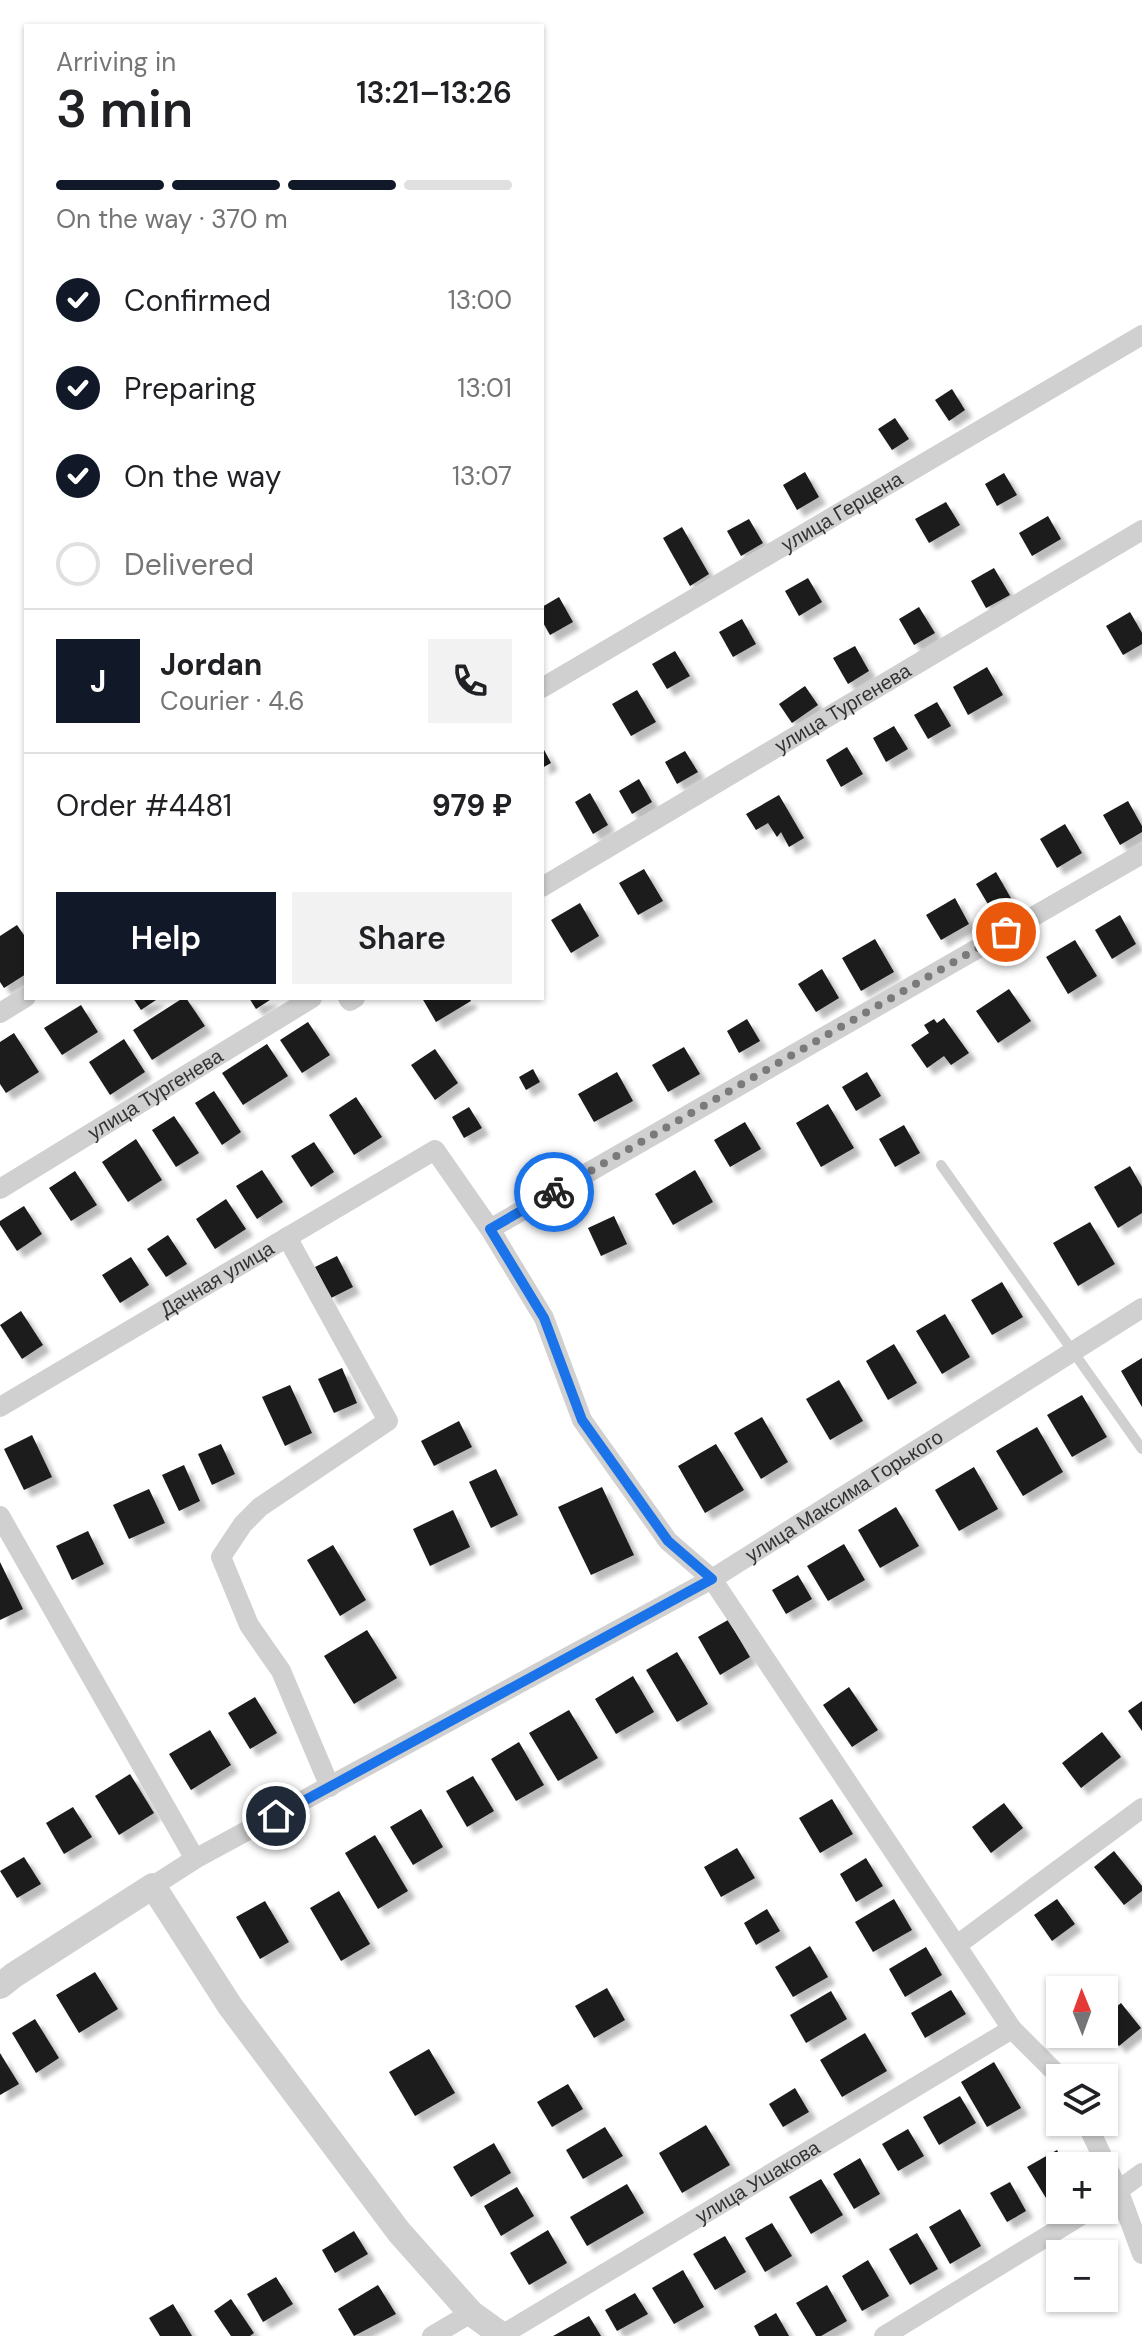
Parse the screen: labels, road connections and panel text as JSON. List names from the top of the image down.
{
  "streets": {
    "street": [
      "улица Герцена",
      "улица Тургенева",
      "Дачная улица",
      "улица Максима Горького",
      "улица Ушакова"
    ]
  },
  "north": "top",
  "page": {
    "heading": ["3 min", "Arriving in", "13:21–13:26"],
    "panel": [
      "Jordan",
      "Courier · 4.6",
      "Order #4481",
      "979 ₽"
    ],
    "bar": "On the way · 370 m",
    "list": [
      ["Confirmed", "13:00"],
      ["Preparing", "13:01"],
      ["On the way", "13:07"],
      "Delivered"
    ],
    "round": "J",
    "buttons": ["Help", "Share"],
    "map_buttons": ["+", "−"]
  }
}
